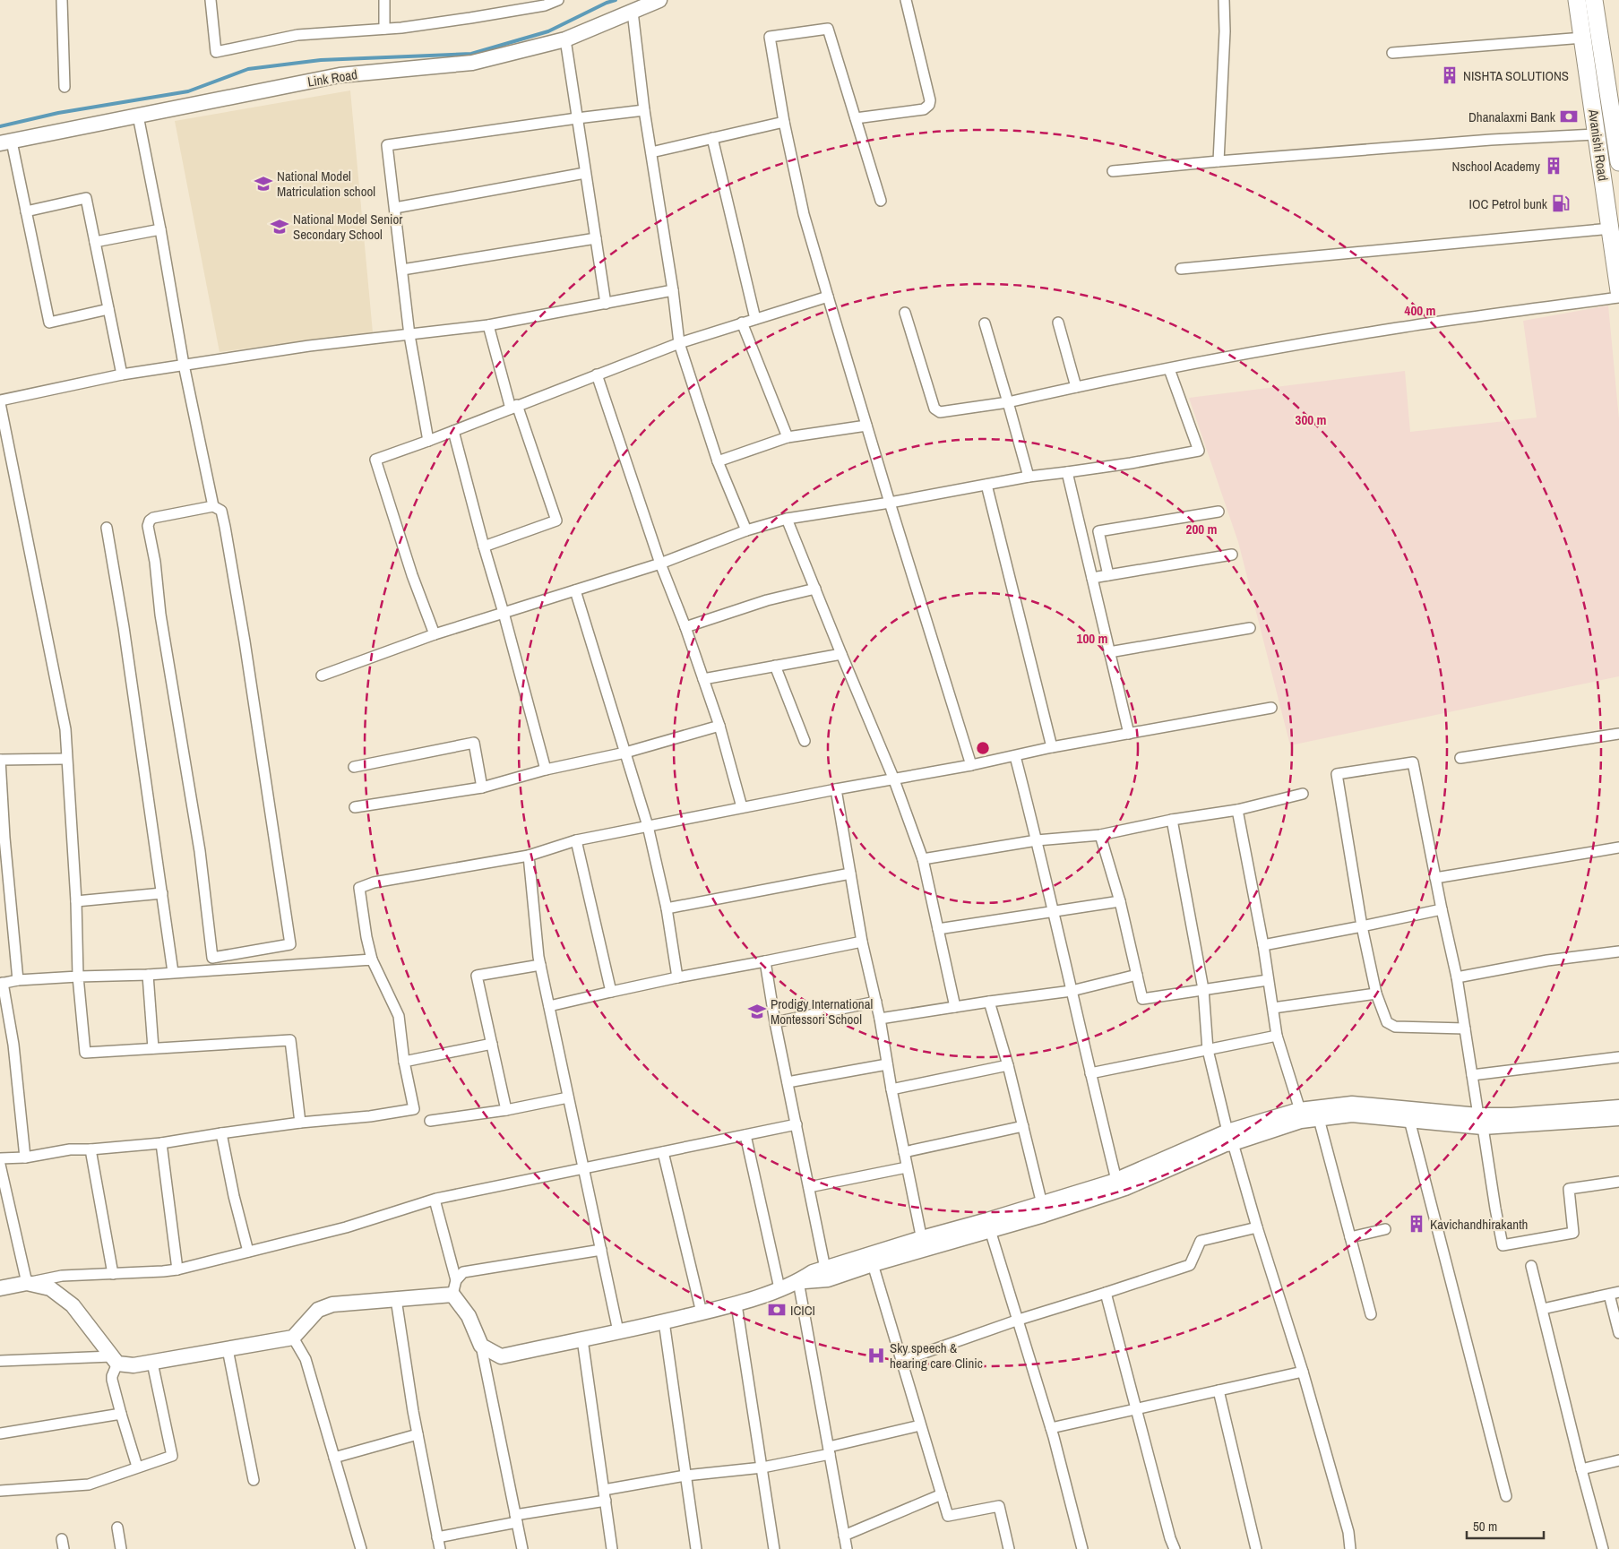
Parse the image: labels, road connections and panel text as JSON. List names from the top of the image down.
{
  "streets": {
    "main road": ["Avanishi Road"],
    "street": ["Link Road"]
  },
  "places": {
    "building": ["NISHTA SOLUTIONS", "Nschool Academy", "Kavichandhirakanth"],
    "bank": ["Dhanalaxmi Bank", "ICICI"],
    "school or university": ["National Model Matriculation school", "National Model Senior Secondary School", "Prodigy International Montessori School"],
    "fuel station": ["IOC Petrol bunk"],
    "hospital": ["Sky speech & hearing care Clinic"]
  },
  "scale_bar": "50 m",
  "rings": [
    "400 m",
    "300 m",
    "200 m",
    "100 m"
  ]
}
